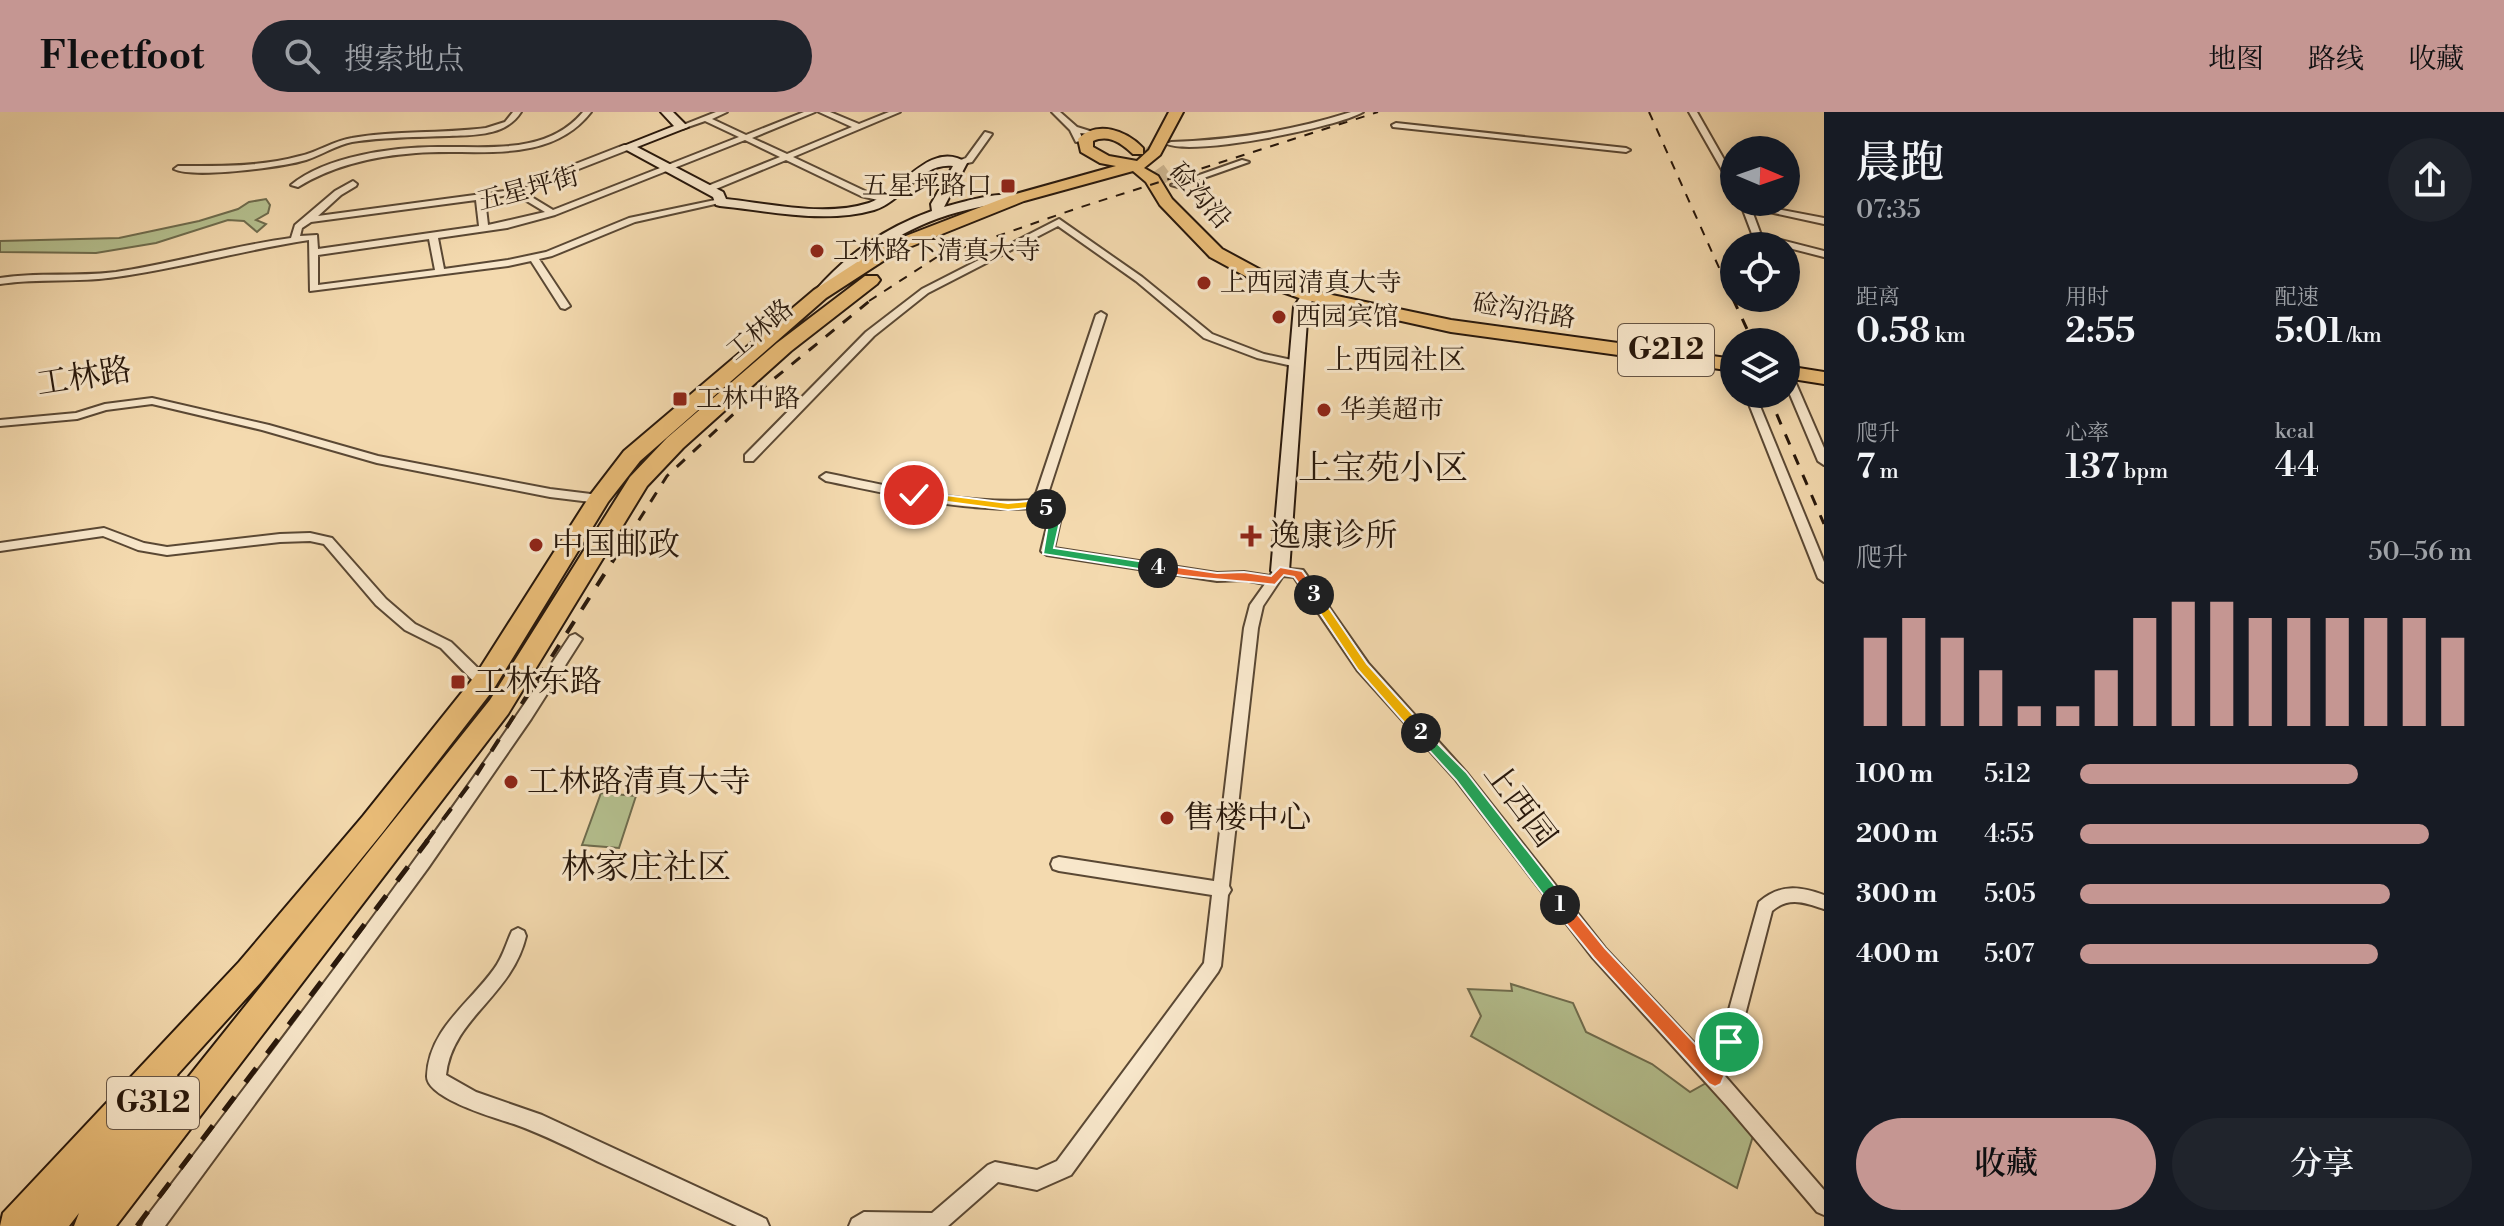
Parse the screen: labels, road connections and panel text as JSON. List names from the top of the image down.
{
  "streets": {
    "highway": [
      "硷沟沿",
      "硷沟沿路",
      "工林路",
      "G212",
      "G312"
    ],
    "street": ["五星坪街", "上西园"]
  },
  "crossings": [
    ["硷沟沿", "硷沟沿路"],
    ["硷沟沿", "工林路"],
    ["工林路", "G312"]
  ],
  "districts": ["上西园社区", "上宝苑小区", "林家庄社区"],
  "places": {
    "transit": ["五星坪路口", "工林中路", "工林东路"],
    "other": [
      "工林路下清真大寺",
      "上西园清真大寺",
      "西园宾馆",
      "华美超市",
      "中国邮政",
      "工林路清真大寺",
      "售楼中心"
    ],
    "health": ["逸康诊所"]
  },
  "north": "right",
  "page": {
    "header": "Fleetfoot",
    "search": "搜索地点",
    "nav": ["地图", "路线", "收藏"],
    "heading": ["晨跑", "07:35"],
    "stats": [
      ["距离", "0.58 km"],
      ["用时", "2:55"],
      ["配速", "5:01 /km"],
      ["爬升", "7 m"],
      ["心率", "137 bpm"],
      ["kcal", "44"]
    ],
    "pins": [
      "5",
      "4",
      "3",
      "2",
      "1"
    ],
    "chart": ["爬升", "50–56 m"],
    "list": [
      {
        "name": "100 m",
        "note": "5:12"
      },
      {
        "name": "200 m",
        "note": "4:55"
      },
      {
        "name": "300 m",
        "note": "5:05"
      },
      {
        "name": "400 m",
        "note": "5:07"
      }
    ],
    "buttons": ["收藏", "分享"]
  }
}
